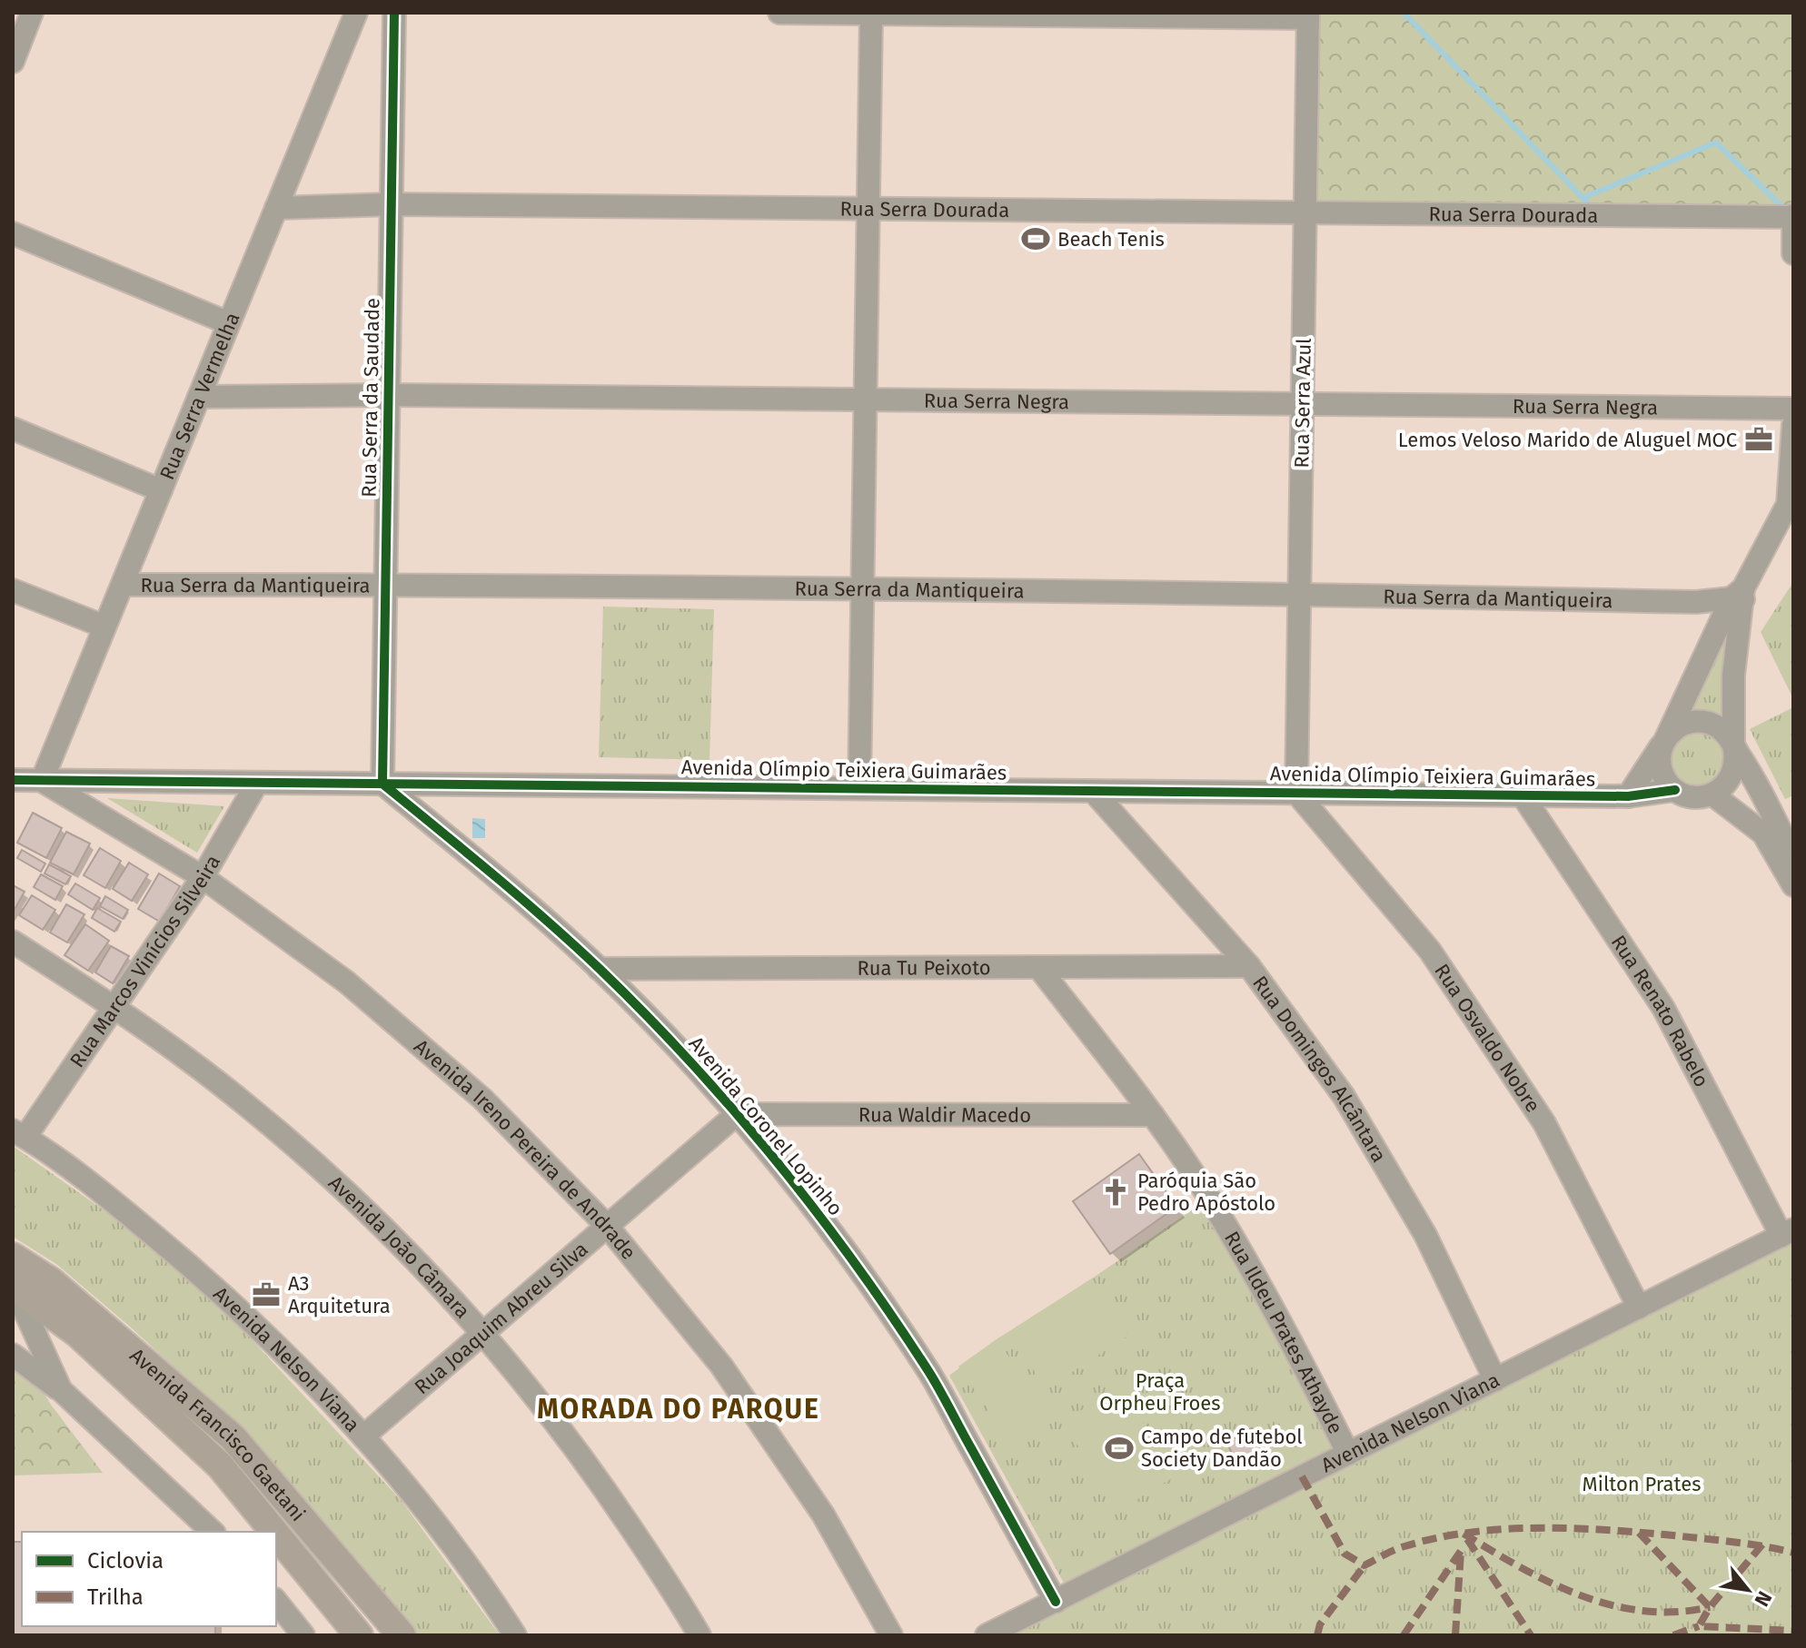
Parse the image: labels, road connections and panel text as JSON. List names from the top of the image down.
{
  "streets": {
    "main road": ["Avenida Francisco Gaetani"],
    "street": [
      "Rua Serra Dourada",
      "Rua Serra Vermelha",
      "Rua Serra da Saudade",
      "Rua Serra Negra",
      "Rua Serra Azul",
      "Rua Serra da Mantiqueira",
      "Avenida Olímpio Teixiera Guimarães",
      "Rua Marcos Vinícios Silveira",
      "Rua Tu Peixoto",
      "Rua Renato Rabelo",
      "Rua Osvaldo Nobre",
      "Rua Domingos Alcântara",
      "Rua Waldir Macedo",
      "Avenida Coronel Lopinho",
      "Avenida Ireno Pereira de Andrade",
      "Avenida João Câmara",
      "Rua Joaquim Abreu Silva",
      "Rua Ildeu Prates Athayde",
      "Avenida Nelson Viana"
    ]
  },
  "crossings": [
    ["Rua Serra Dourada", "Rua Serra Vermelha"],
    ["Rua Serra Dourada", "Rua Serra da Saudade"],
    ["Rua Serra Dourada", "Rua Serra Azul"],
    ["Rua Serra Vermelha", "Rua Serra Negra"],
    ["Rua Serra Vermelha", "Rua Serra da Mantiqueira"],
    ["Rua Serra Vermelha", "Avenida Olímpio Teixiera Guimarães"],
    ["Rua Serra Vermelha", "Avenida Ireno Pereira de Andrade"],
    ["Rua Serra da Saudade", "Rua Serra Negra"],
    ["Rua Serra da Saudade", "Rua Serra da Mantiqueira"],
    ["Rua Serra da Saudade", "Avenida Olímpio Teixiera Guimarães"],
    ["Rua Serra da Saudade", "Avenida Coronel Lopinho"],
    ["Rua Serra Negra", "Rua Serra Azul"],
    ["Rua Serra Azul", "Rua Serra da Mantiqueira"],
    ["Rua Serra Azul", "Avenida Olímpio Teixiera Guimarães"],
    ["Rua Serra Azul", "Rua Osvaldo Nobre"],
    ["Avenida Olímpio Teixiera Guimarães", "Rua Marcos Vinícios Silveira"],
    ["Avenida Olímpio Teixiera Guimarães", "Rua Renato Rabelo"],
    ["Avenida Olímpio Teixiera Guimarães", "Rua Osvaldo Nobre"],
    ["Avenida Olímpio Teixiera Guimarães", "Rua Domingos Alcântara"],
    ["Avenida Olímpio Teixiera Guimarães", "Avenida Coronel Lopinho"],
    ["Avenida Olímpio Teixiera Guimarães", "Avenida Ireno Pereira de Andrade"],
    ["Rua Marcos Vinícios Silveira", "Avenida Ireno Pereira de Andrade"],
    ["Rua Marcos Vinícios Silveira", "Avenida João Câmara"],
    ["Rua Marcos Vinícios Silveira", "Avenida Nelson Viana"],
    ["Rua Tu Peixoto", "Rua Domingos Alcântara"],
    ["Rua Tu Peixoto", "Avenida Coronel Lopinho"],
    ["Rua Tu Peixoto", "Rua Ildeu Prates Athayde"],
    ["Rua Renato Rabelo", "Avenida Nelson Viana"],
    ["Rua Osvaldo Nobre", "Avenida Nelson Viana"],
    ["Rua Domingos Alcântara", "Avenida Nelson Viana"],
    ["Rua Waldir Macedo", "Avenida Coronel Lopinho"],
    ["Rua Waldir Macedo", "Rua Joaquim Abreu Silva"],
    ["Rua Waldir Macedo", "Rua Ildeu Prates Athayde"],
    ["Avenida Coronel Lopinho", "Rua Joaquim Abreu Silva"],
    ["Avenida Coronel Lopinho", "Avenida Nelson Viana"],
    ["Avenida Ireno Pereira de Andrade", "Rua Joaquim Abreu Silva"],
    ["Avenida João Câmara", "Rua Joaquim Abreu Silva"],
    ["Rua Joaquim Abreu Silva", "Avenida Nelson Viana"],
    ["Rua Ildeu Prates Athayde", "Avenida Nelson Viana"]
  ],
  "districts": ["MORADA DO PARQUE"],
  "parks": ["Praça Orpheu Froes", "Milton Prates"],
  "places": {
    "sports": ["Beach Tenis", "Campo de futebol Society Dandão"],
    "office": ["Lemos Veloso Marido de Aluguel MOC", "A3 Arquitetura"],
    "church": ["Paróquia São Pedro Apóstolo"]
  },
  "legend": ["Ciclovia", "Trilha"],
  "north": "bottom right"
}
